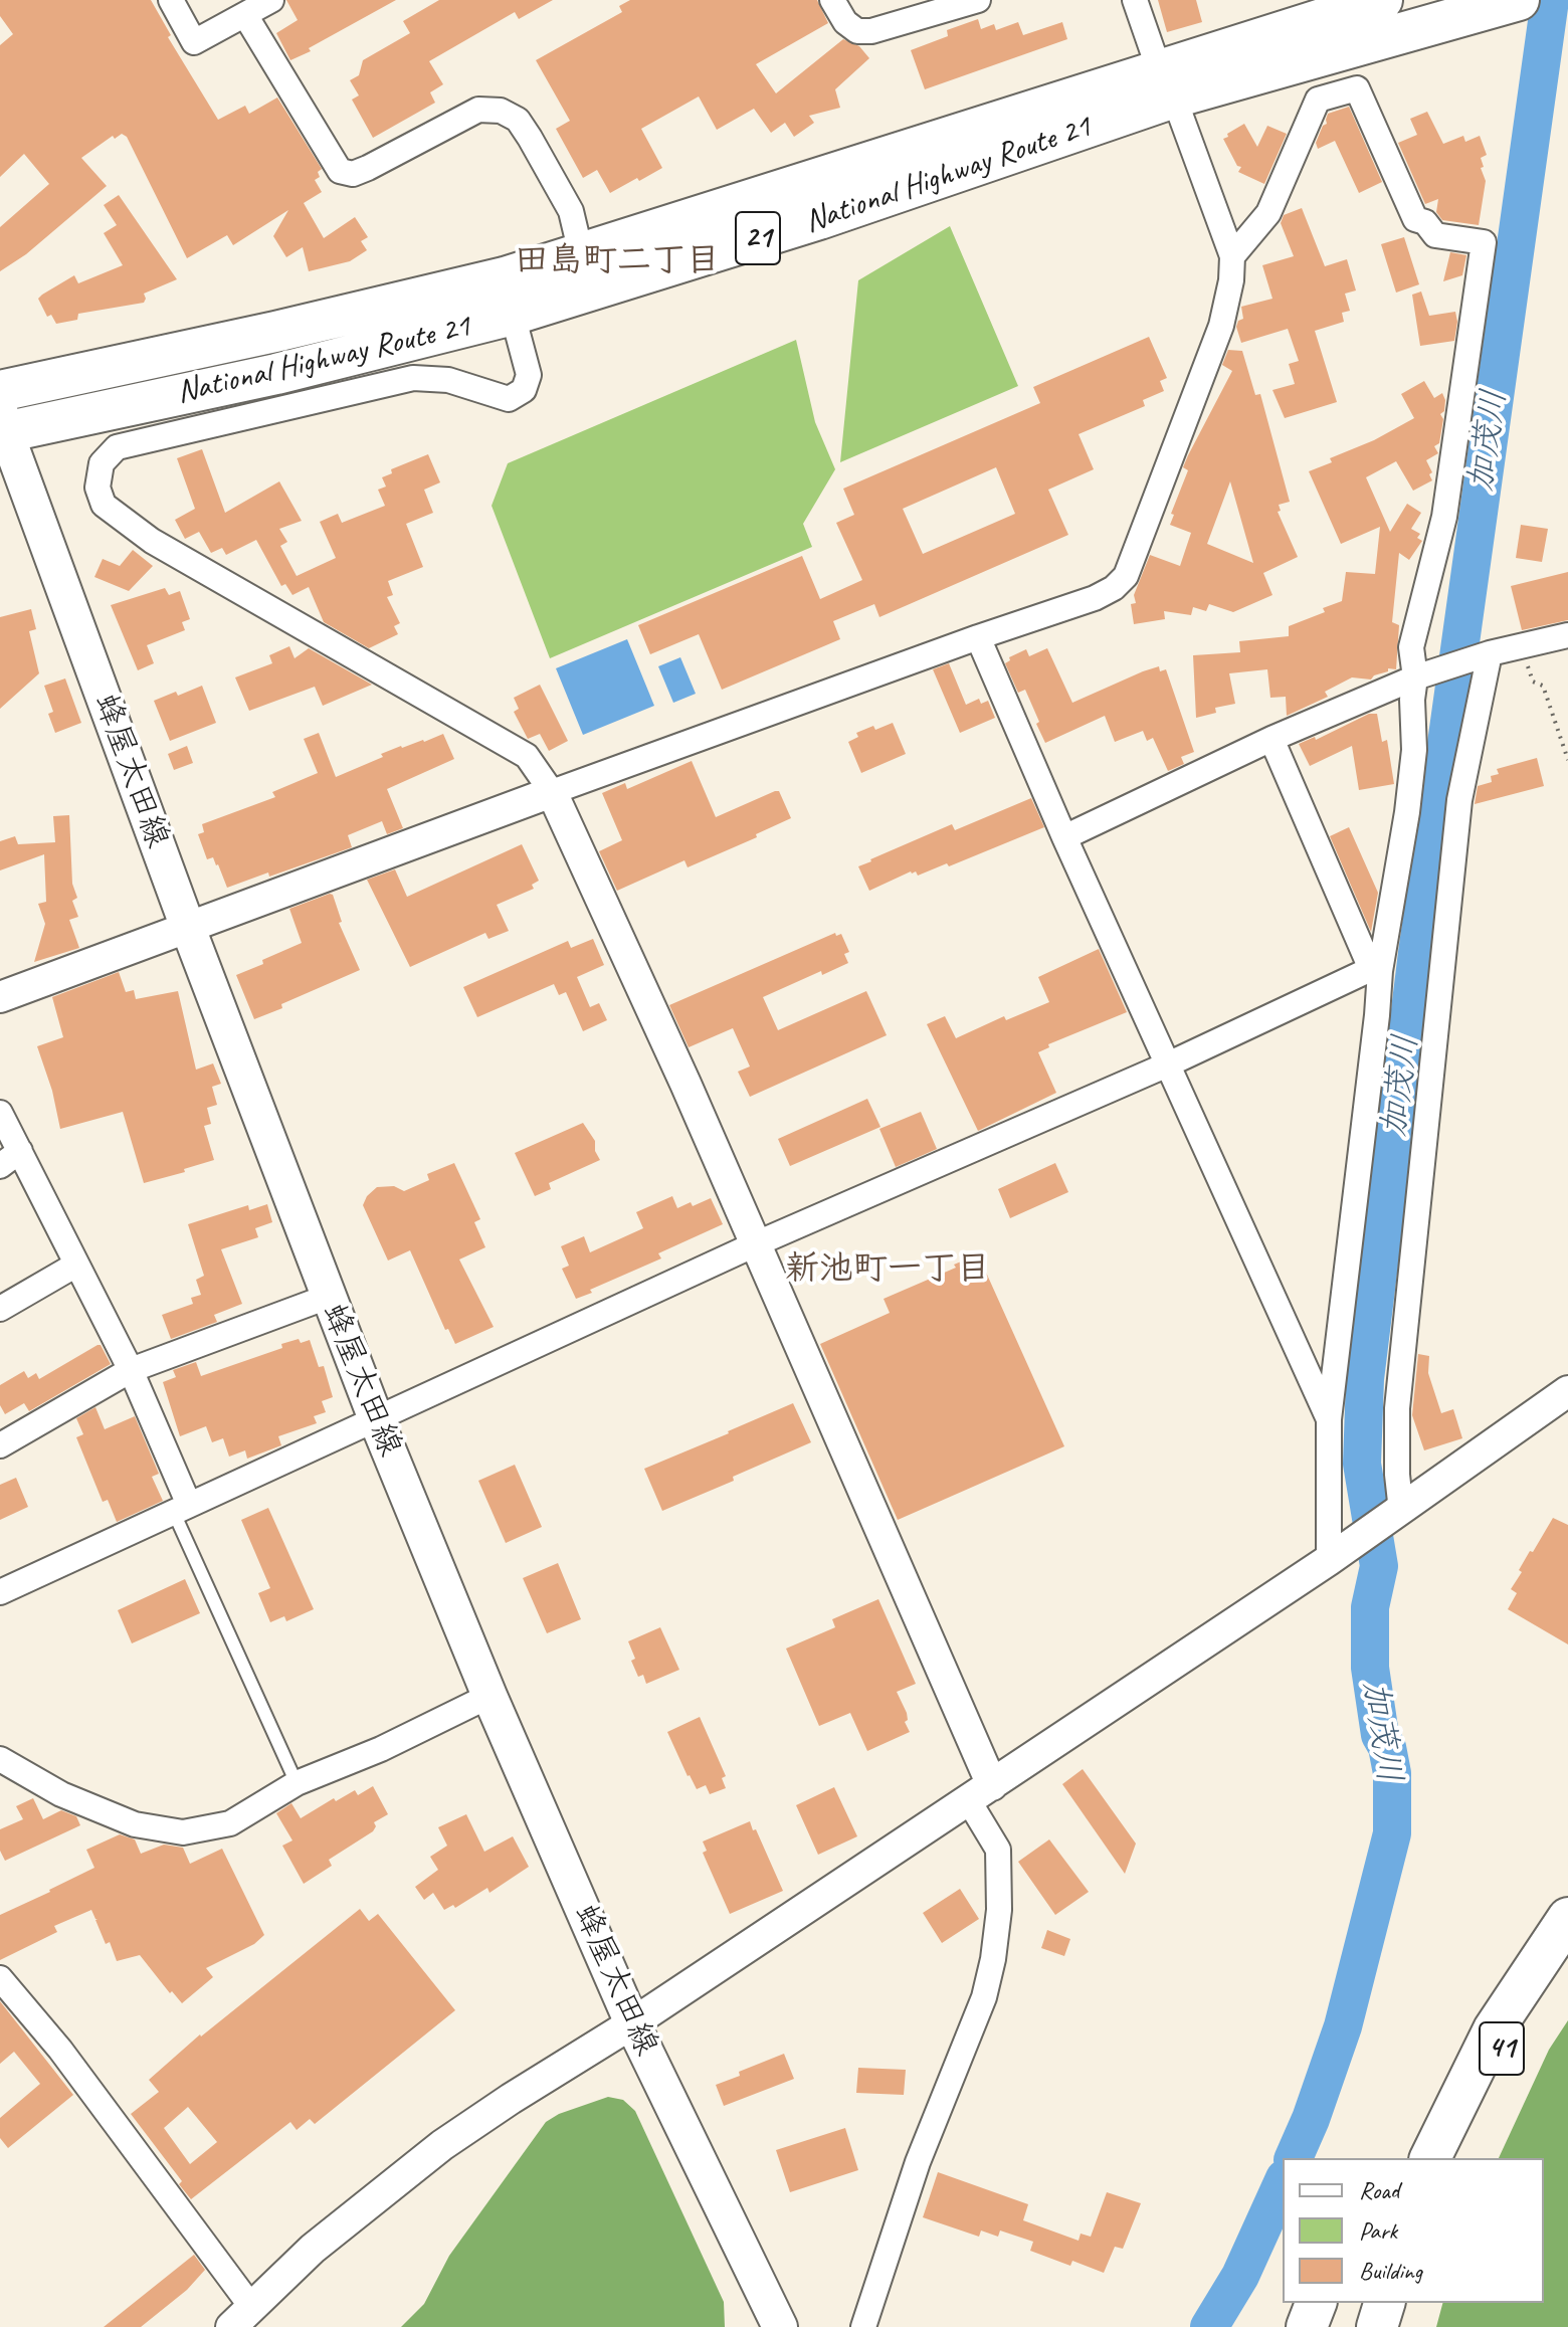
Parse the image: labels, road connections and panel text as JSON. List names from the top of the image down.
{
  "streets": {
    "highway": ["National Highway Route 21", "21", "41"],
    "main road": ["蜂屋太田線"]
  },
  "crossings": [
    ["National Highway Route 21", "蜂屋太田線"]
  ],
  "districts": ["田島町二丁目", "新池町一丁目"],
  "water": ["加茂川"],
  "legend": ["Road", "Park", "Building"]
}
